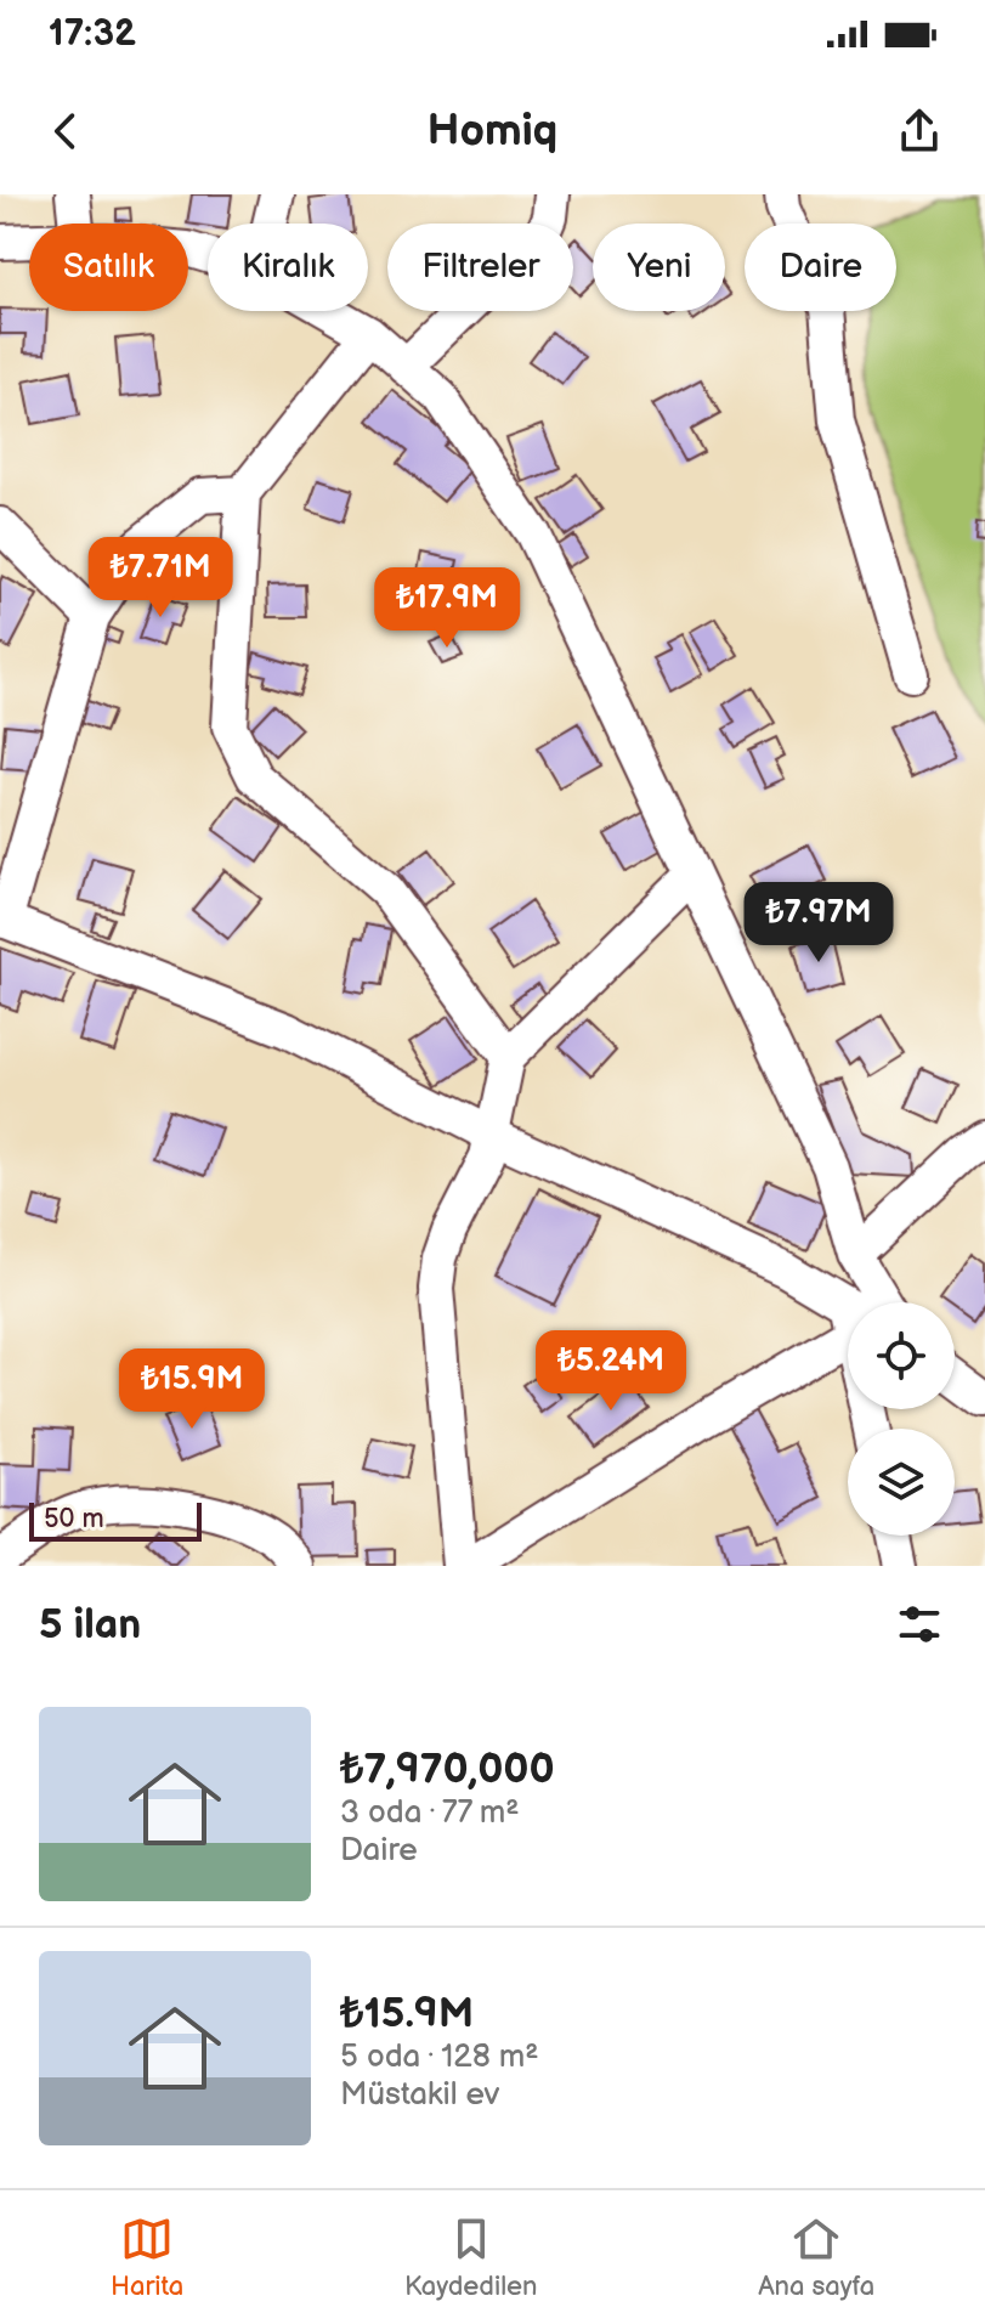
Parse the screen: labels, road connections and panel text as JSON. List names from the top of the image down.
{
  "scale_bar": "50 m",
  "page": {
    "status": "17:32",
    "header": "Homiq",
    "chip": [
      "Satılık",
      "Kiralık",
      "Filtreler",
      "Yeni",
      "Daire"
    ],
    "price": [
      "₺7.71M",
      "₺17.9M",
      "₺7.97M",
      "₺5.24M",
      "₺15.9M"
    ],
    "scale": "50 m",
    "heading": "5 ilan",
    "list": [
      {
        "name": "₺7,970,000",
        "note": "3 oda · 77 m² · Daire"
      },
      {
        "name": "₺15.9M",
        "note": "5 oda · 128 m² · Müstakil ev"
      }
    ],
    "tabs": ["Harita", "Kaydedilen", "Ana sayfa"]
  }
}
